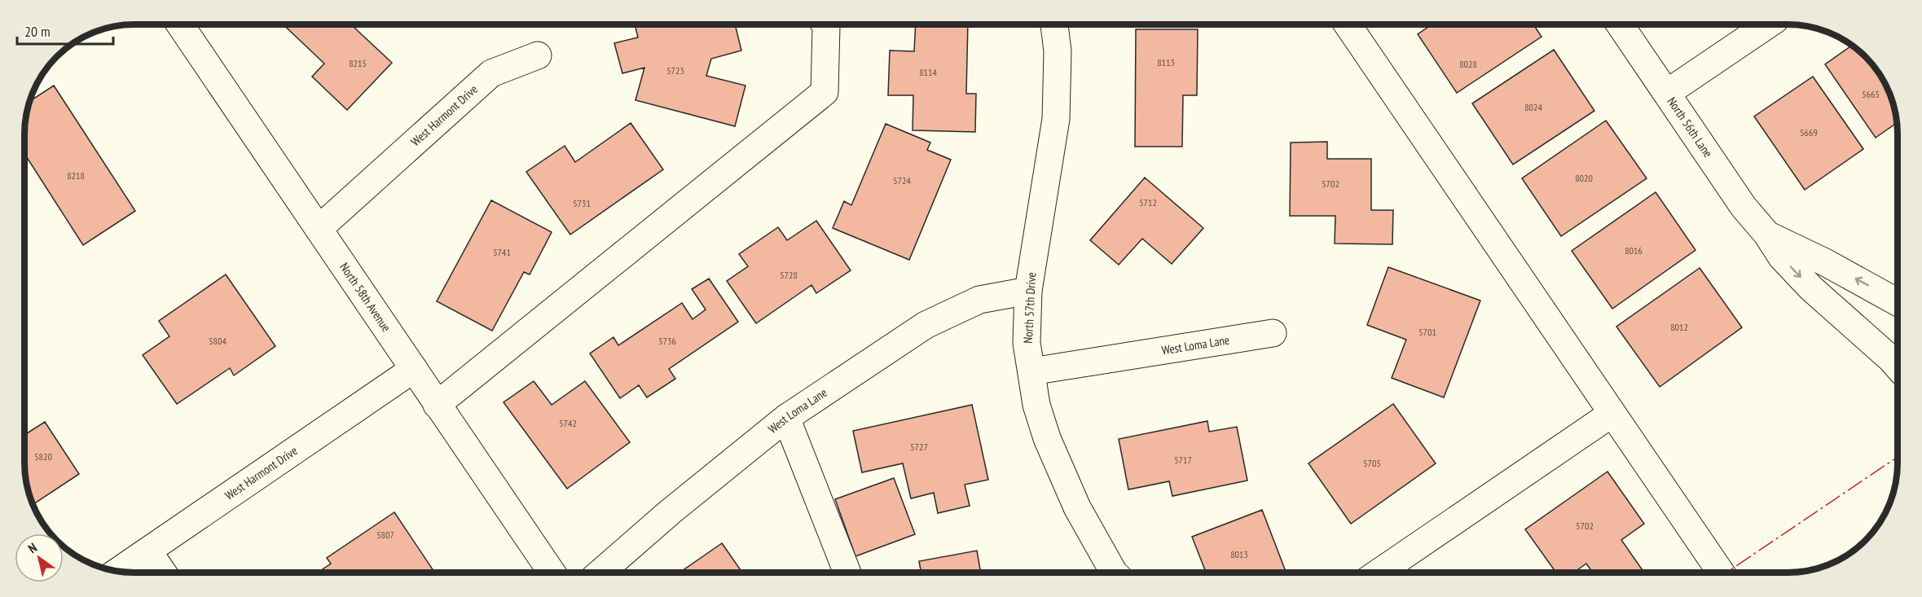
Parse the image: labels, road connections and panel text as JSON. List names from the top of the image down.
{
  "streets": {
    "street": [
      "West Harmont Drive",
      "North 56th Lane",
      "North 58th Avenue",
      "North 57th Drive",
      "West Loma Lane"
    ]
  },
  "crossings": [
    ["West Harmont Drive", "North 58th Avenue"],
    ["North 57th Drive", "West Loma Lane"]
  ],
  "house_numbers": [
    "8113",
    "8215",
    "8028",
    "5723",
    "8114",
    "5665",
    "8024",
    "5669",
    "8218",
    "8020",
    "5724",
    "5702",
    "5712",
    "5731",
    "8016",
    "5741",
    "5728",
    "8012",
    "5701",
    "5804",
    "5736",
    "5742",
    "5727",
    "5820",
    "5717",
    "5705",
    "5702",
    "5807",
    "8013"
  ],
  "scale_bar": "20 m",
  "north": "top left"
}
